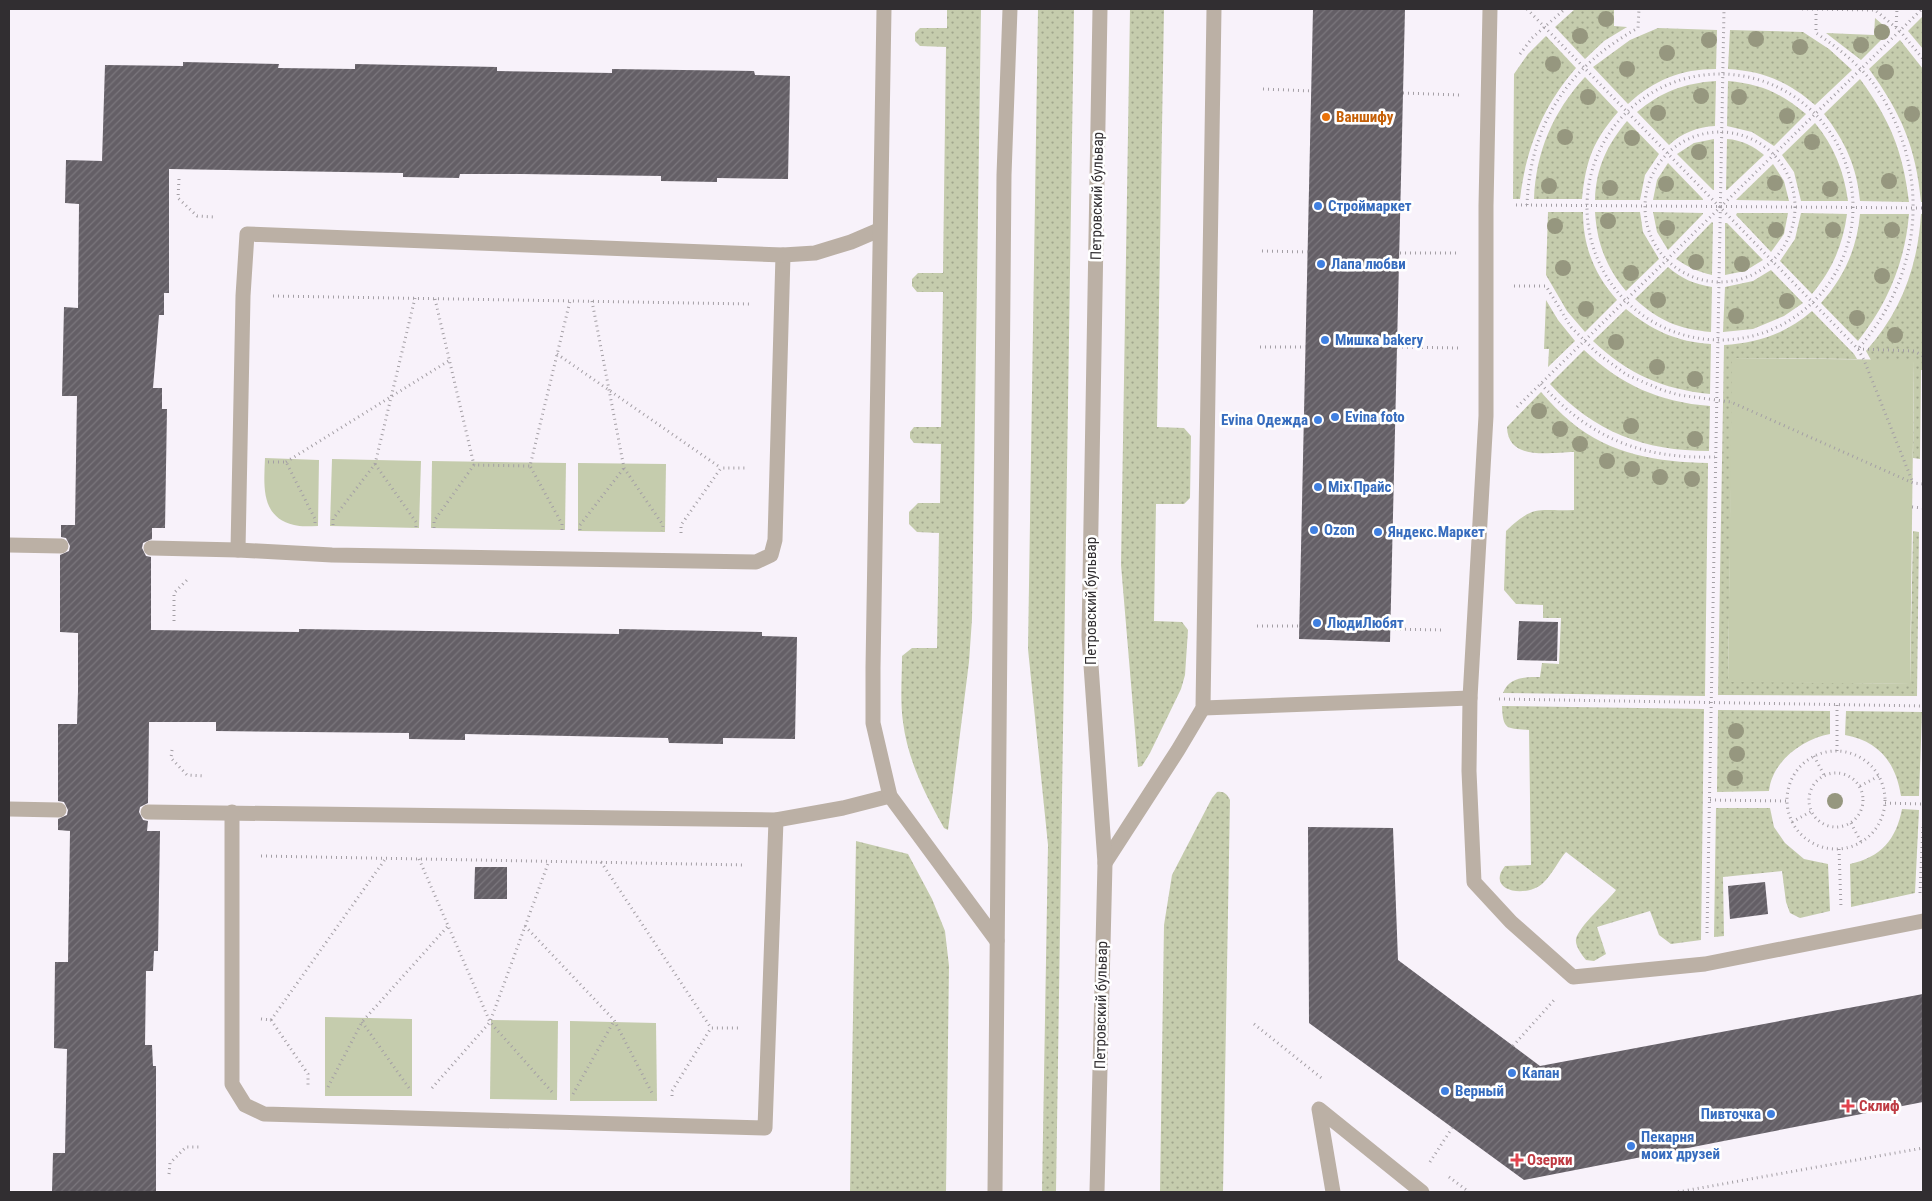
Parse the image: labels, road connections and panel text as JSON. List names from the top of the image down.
{
  "streets": {
    "street": ["Петровский бульвар"]
  },
  "places": {
    "other": [
      "Ваншифу",
      "Строймаркет",
      "Лапа любви",
      "Мишка bakery",
      "Evina foto",
      "Evina Одежда",
      "Mix Прайс",
      "Ozon",
      "Яндекс.Маркет",
      "ЛюдиЛюбят",
      "Капан",
      "Верный",
      "Пивточка",
      "Пекарня моих друзей"
    ],
    "health": ["Склиф", "Озерки"]
  }
}
